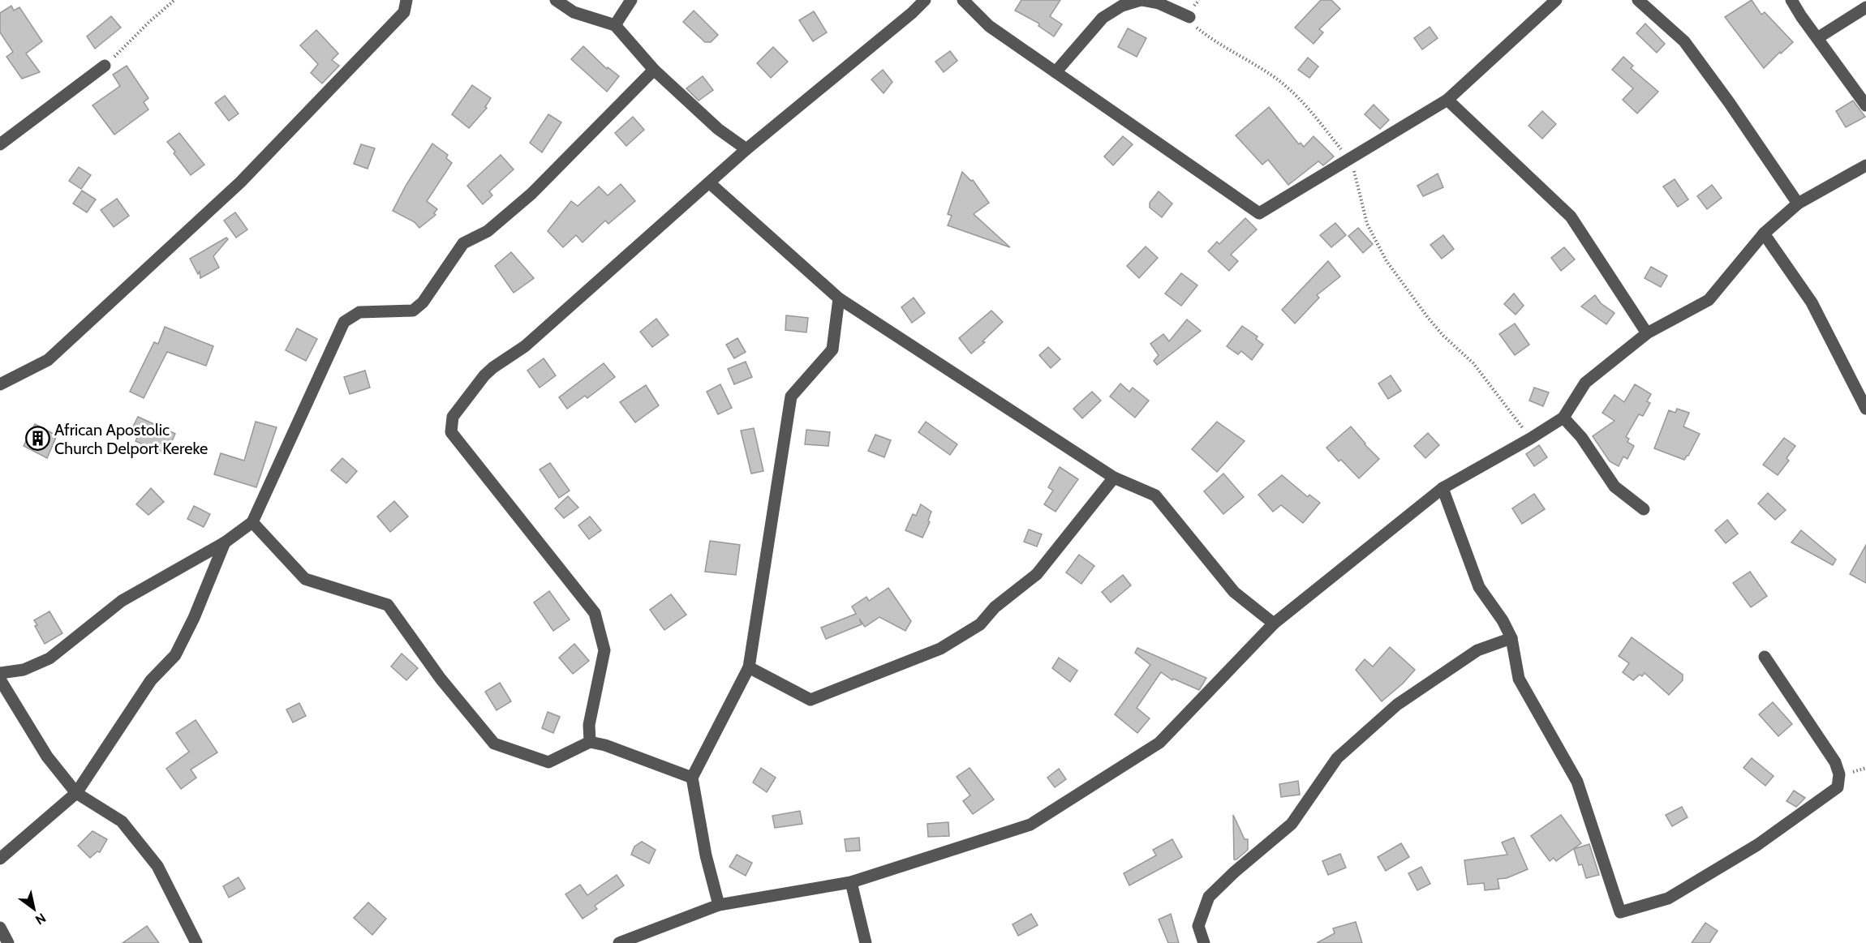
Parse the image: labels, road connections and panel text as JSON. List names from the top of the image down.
{
  "places": {
    "building": ["African Apostolic Church Delport Kereke"]
  },
  "north": "bottom right"
}
